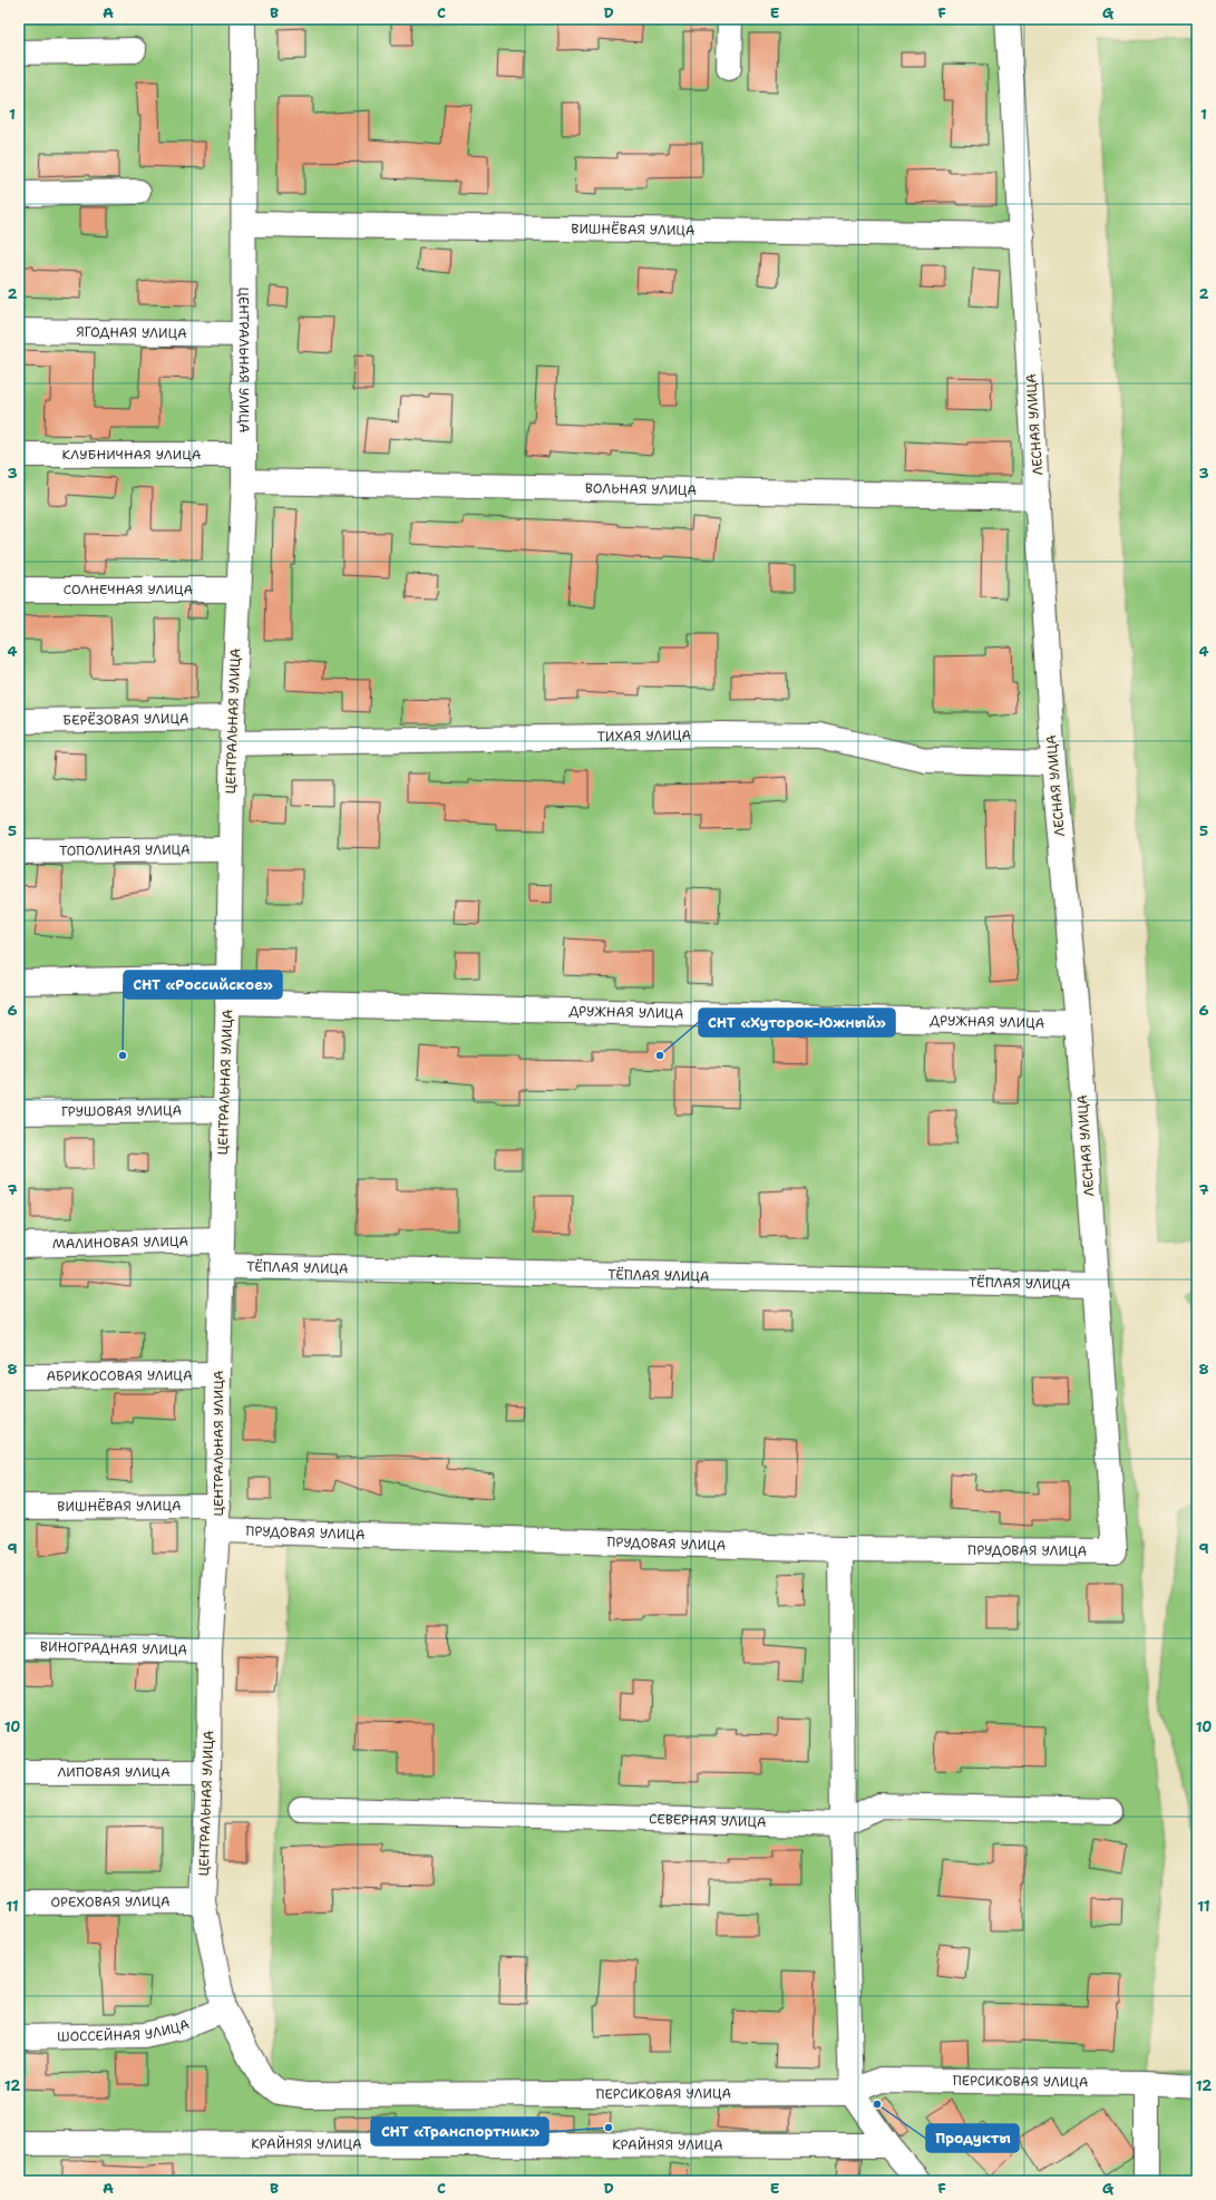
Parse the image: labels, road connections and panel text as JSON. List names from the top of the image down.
{
  "streets": {
    "street": [
      "ВИШНЁВАЯ УЛИЦА",
      "ЯГОДНАЯ УЛИЦА",
      "ЦЕНТРАЛЬНАЯ УЛИЦА",
      "ЛЕСНАЯ УЛИЦА",
      "КЛУБНИЧНАЯ УЛИЦА",
      "ВОЛЬНАЯ УЛИЦА",
      "СОЛНЕЧНАЯ УЛИЦА",
      "БЕРЁЗОВАЯ УЛИЦА",
      "ТИХАЯ УЛИЦА",
      "ТОПОЛИНАЯ УЛИЦА",
      "ДРУЖНАЯ УЛИЦА",
      "ГРУШОВАЯ УЛИЦА",
      "МАЛИНОВАЯ УЛИЦА",
      "ТЁПЛАЯ УЛИЦА",
      "АБРИКОСОВАЯ УЛИЦА",
      "ПРУДОВАЯ УЛИЦА",
      "ВИНОГРАДНАЯ УЛИЦА",
      "ЛИПОВАЯ УЛИЦА",
      "СЕВЕРНАЯ УЛИЦА",
      "ОРЕХОВАЯ УЛИЦА",
      "ШОССЕЙНАЯ УЛИЦА",
      "ПЕРСИКОВАЯ УЛИЦА",
      "КРАЙНЯЯ УЛИЦА"
    ]
  },
  "crossings": [
    ["ВИШНЁВАЯ УЛИЦА", "ЦЕНТРАЛЬНАЯ УЛИЦА"],
    ["ВИШНЁВАЯ УЛИЦА", "ЛЕСНАЯ УЛИЦА"],
    ["ЯГОДНАЯ УЛИЦА", "ЦЕНТРАЛЬНАЯ УЛИЦА"],
    ["ЦЕНТРАЛЬНАЯ УЛИЦА", "КЛУБНИЧНАЯ УЛИЦА"],
    ["ЦЕНТРАЛЬНАЯ УЛИЦА", "ВОЛЬНАЯ УЛИЦА"],
    ["ЦЕНТРАЛЬНАЯ УЛИЦА", "СОЛНЕЧНАЯ УЛИЦА"],
    ["ЦЕНТРАЛЬНАЯ УЛИЦА", "БЕРЁЗОВАЯ УЛИЦА"],
    ["ЦЕНТРАЛЬНАЯ УЛИЦА", "ТИХАЯ УЛИЦА"],
    ["ЦЕНТРАЛЬНАЯ УЛИЦА", "ТОПОЛИНАЯ УЛИЦА"],
    ["ЦЕНТРАЛЬНАЯ УЛИЦА", "ДРУЖНАЯ УЛИЦА"],
    ["ЦЕНТРАЛЬНАЯ УЛИЦА", "ГРУШОВАЯ УЛИЦА"],
    ["ЦЕНТРАЛЬНАЯ УЛИЦА", "МАЛИНОВАЯ УЛИЦА"],
    ["ЦЕНТРАЛЬНАЯ УЛИЦА", "ТЁПЛАЯ УЛИЦА"],
    ["ЦЕНТРАЛЬНАЯ УЛИЦА", "АБРИКОСОВАЯ УЛИЦА"],
    ["ЦЕНТРАЛЬНАЯ УЛИЦА", "ПРУДОВАЯ УЛИЦА"],
    ["ЦЕНТРАЛЬНАЯ УЛИЦА", "ВИНОГРАДНАЯ УЛИЦА"],
    ["ЦЕНТРАЛЬНАЯ УЛИЦА", "ЛИПОВАЯ УЛИЦА"],
    ["ЦЕНТРАЛЬНАЯ УЛИЦА", "ОРЕХОВАЯ УЛИЦА"],
    ["ЦЕНТРАЛЬНАЯ УЛИЦА", "ШОССЕЙНАЯ УЛИЦА"],
    ["ЦЕНТРАЛЬНАЯ УЛИЦА", "ПЕРСИКОВАЯ УЛИЦА"],
    ["ЛЕСНАЯ УЛИЦА", "ВОЛЬНАЯ УЛИЦА"],
    ["ЛЕСНАЯ УЛИЦА", "ТИХАЯ УЛИЦА"],
    ["ЛЕСНАЯ УЛИЦА", "ДРУЖНАЯ УЛИЦА"],
    ["ЛЕСНАЯ УЛИЦА", "ТЁПЛАЯ УЛИЦА"],
    ["ЛЕСНАЯ УЛИЦА", "ПРУДОВАЯ УЛИЦА"],
    ["ШОССЕЙНАЯ УЛИЦА", "ПЕРСИКОВАЯ УЛИЦА"]
  ],
  "places": [
    "СНТ «Российское»",
    "СНТ «Хуторок-Южный»",
    "Продукты",
    "СНТ «Транспортник»"
  ],
  "grid": {
    "columns": [
      "A",
      "B",
      "C",
      "D",
      "E",
      "F",
      "G"
    ],
    "rows": [
      "1",
      "2",
      "3",
      "4",
      "5",
      "6",
      "7",
      "8",
      "9",
      "10",
      "11",
      "12"
    ]
  }
}
